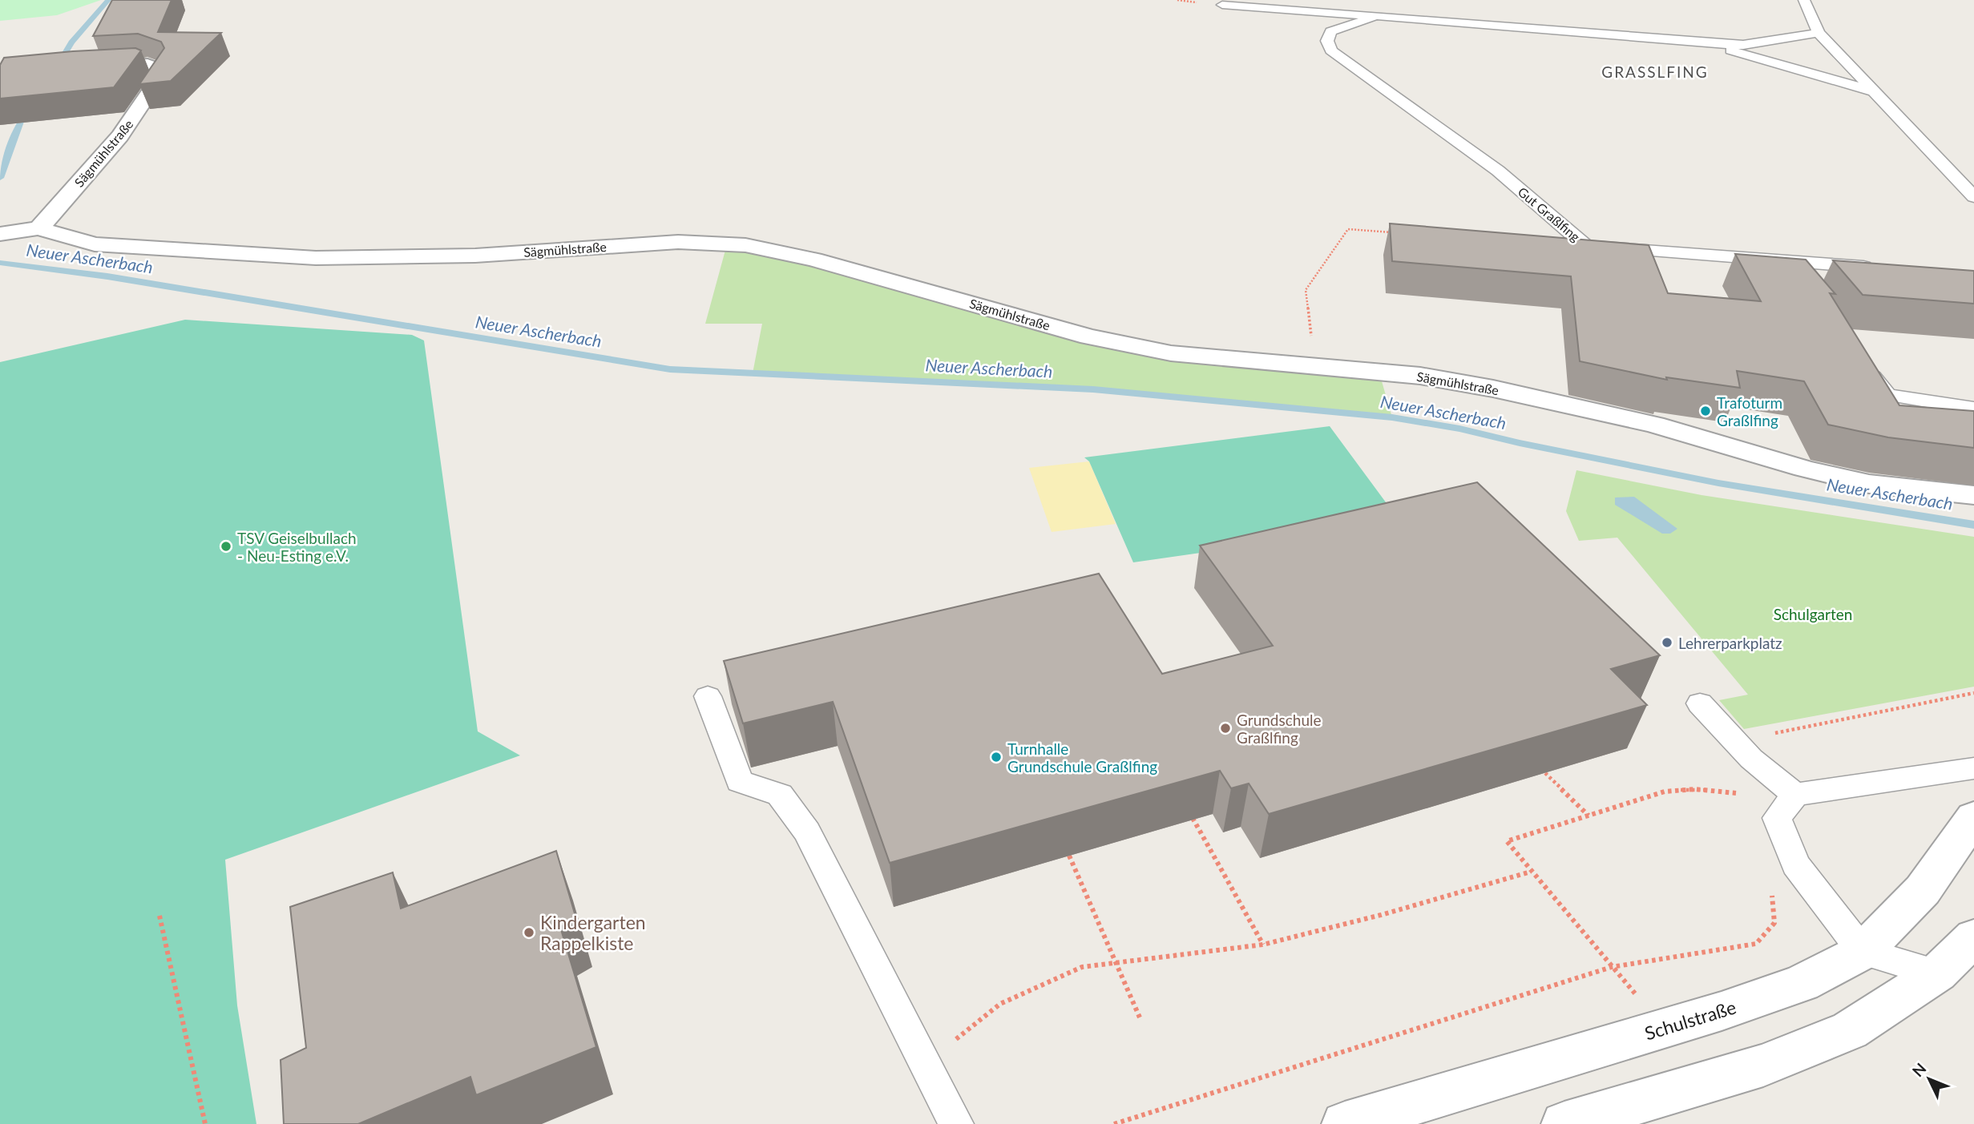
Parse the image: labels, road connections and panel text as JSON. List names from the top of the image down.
{
  "streets": {
    "street": ["Sägmühlstraße", "Schulstraße"],
    "lane": ["Gut Graßlfing"]
  },
  "districts": ["GRASSLFING"],
  "water": ["Neuer Ascherbach"],
  "parks": ["Schulgarten"],
  "places": [
    "Trafoturm Graßlfing",
    "TSV Geiselbullach - Neu-Esting e.V.",
    "Lehrerparkplatz",
    "Grundschule Graßlfing",
    "Turnhalle Grundschule Graßlfing",
    "Kindergarten Rappelkiste"
  ],
  "north": "top left"
}
